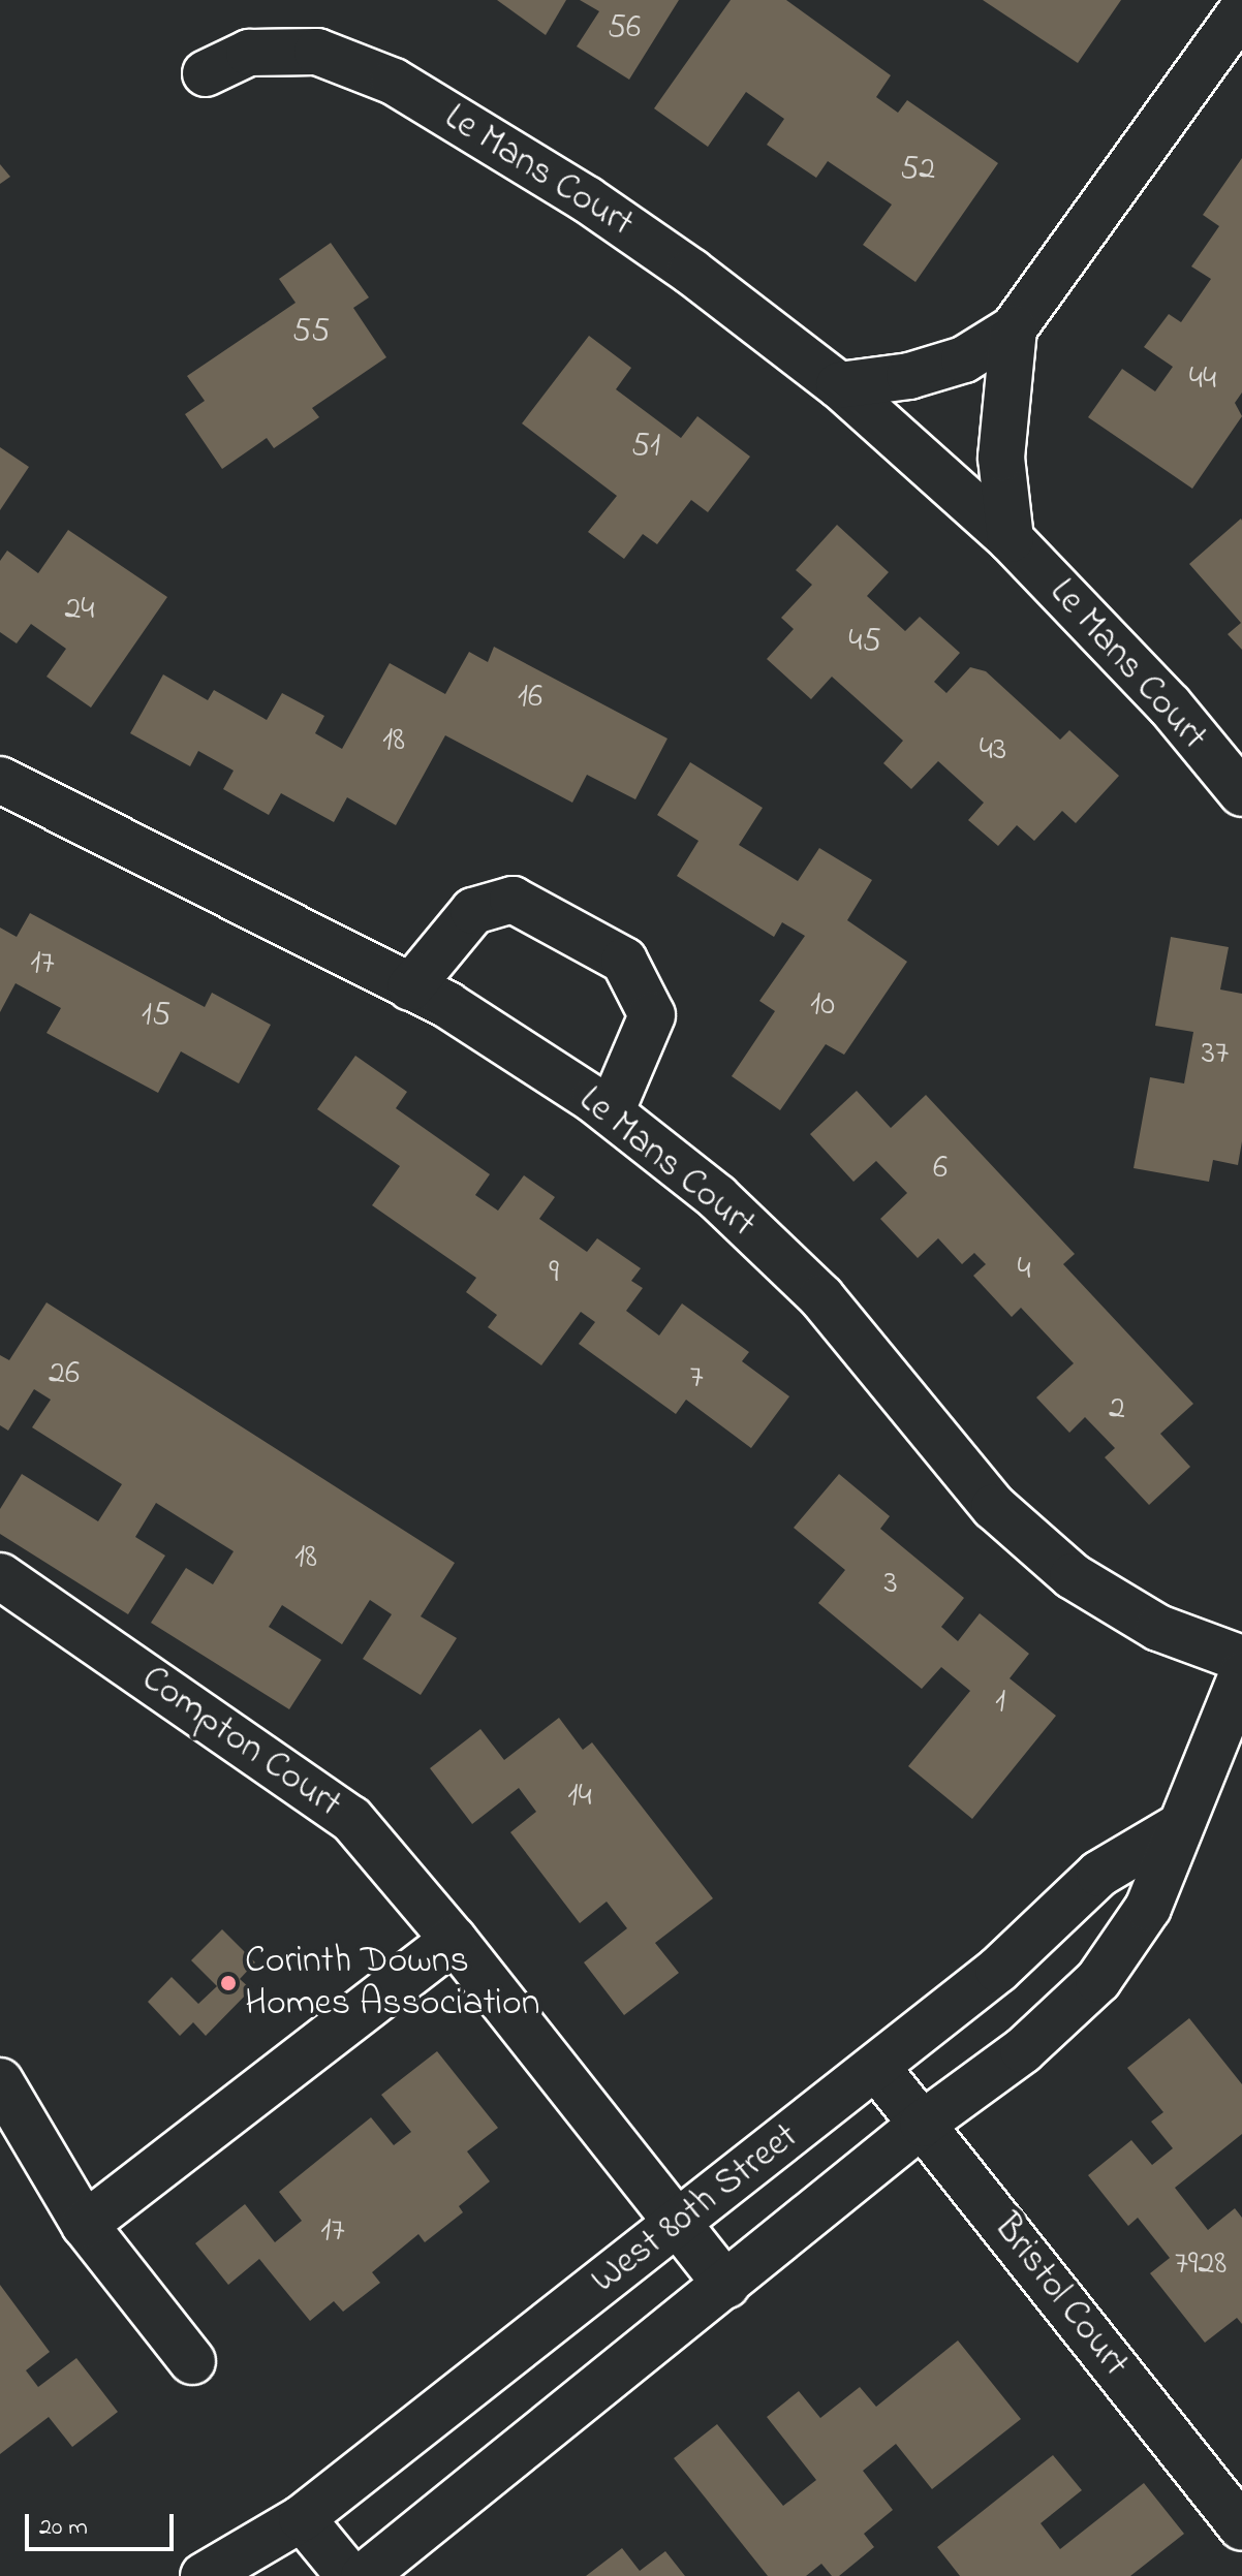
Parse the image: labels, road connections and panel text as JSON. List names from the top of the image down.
{
  "streets": {
    "street": [
      "Le Mans Court",
      "Compton Court",
      "West 80th Street",
      "Bristol Court"
    ]
  },
  "crossings": [
    ["Compton Court", "West 80th Street"],
    ["West 80th Street", "Bristol Court"]
  ],
  "places": ["Corinth Downs Homes Association"],
  "house_numbers": [
    "56",
    "52",
    "55",
    "44",
    "51",
    "24",
    "45",
    "16",
    "18",
    "43",
    "17",
    "10",
    "15",
    "37",
    "6",
    "4",
    "9",
    "26",
    "7",
    "2",
    "18",
    "3",
    "1",
    "14",
    "17",
    "7928"
  ],
  "scale_bar": "20 m"
}
